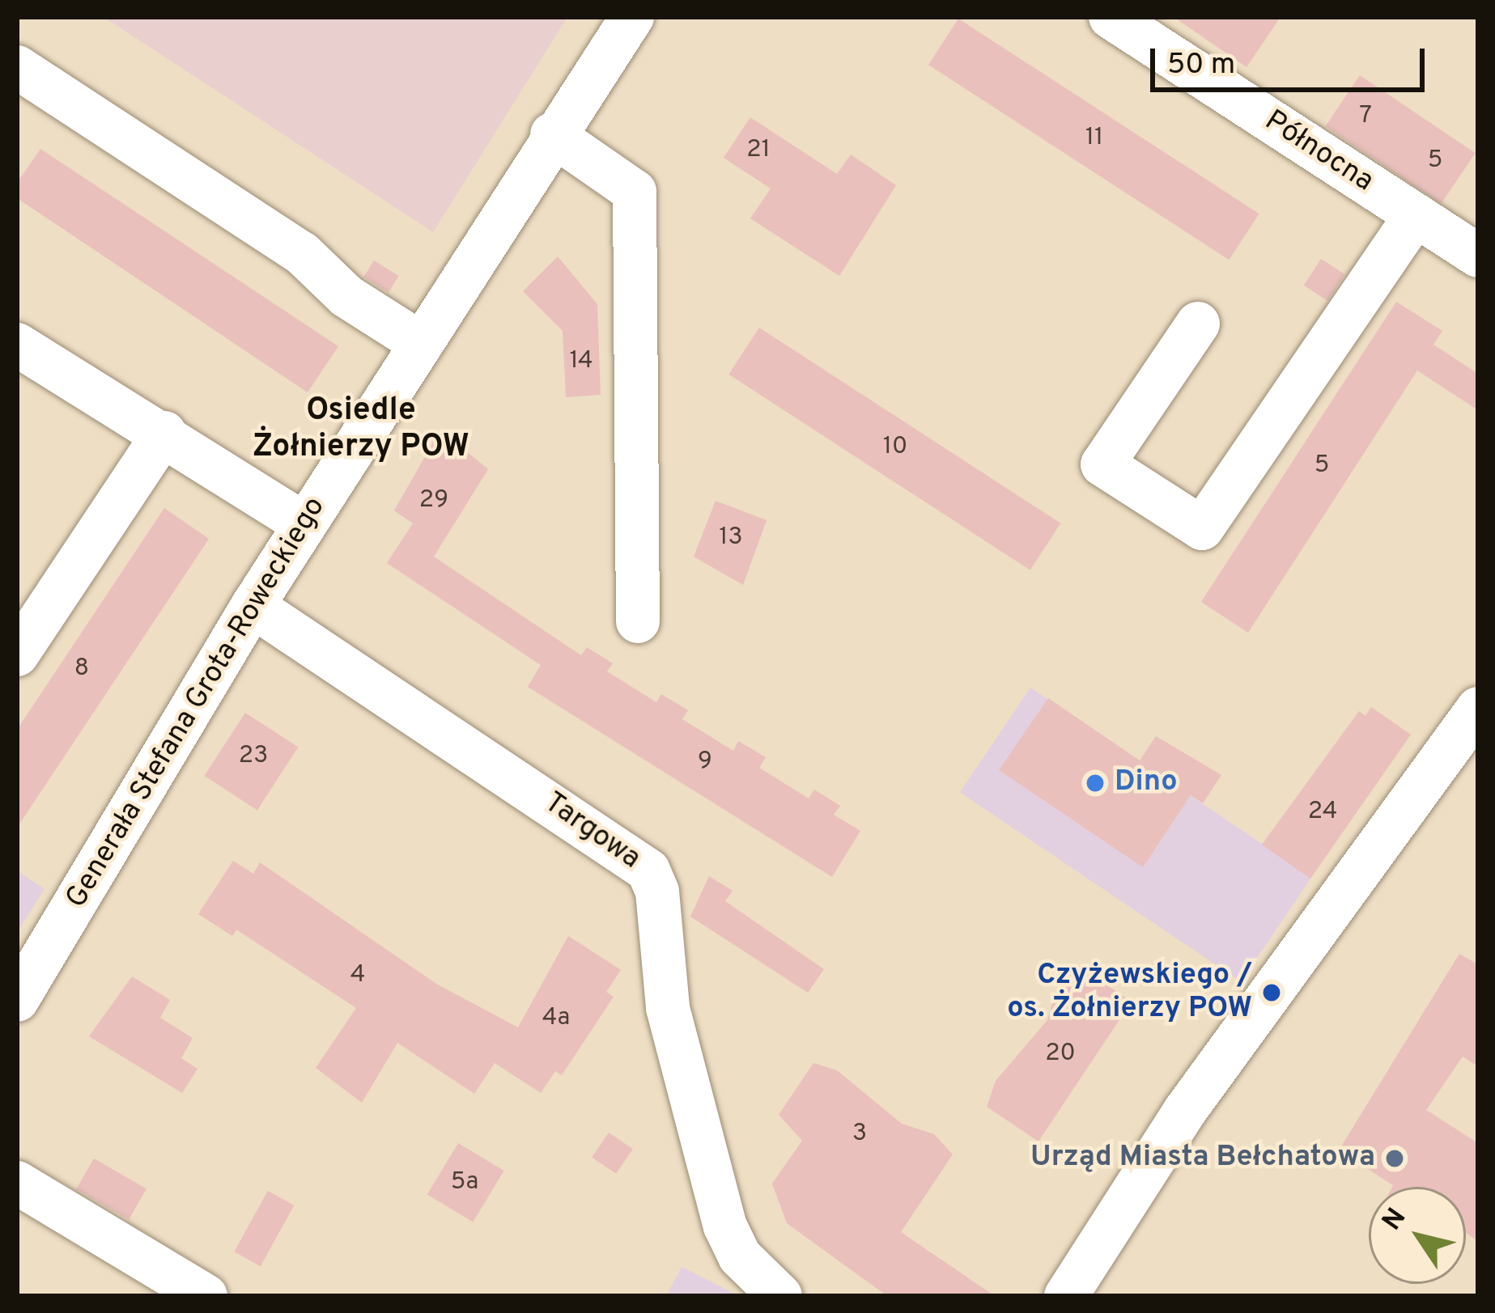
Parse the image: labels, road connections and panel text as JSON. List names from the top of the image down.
{
  "streets": {
    "street": ["Północna", "Generała Stefana Grota-Roweckiego", "Targowa"]
  },
  "crossings": [
    ["Generała Stefana Grota-Roweckiego", "Targowa"]
  ],
  "districts": ["Osiedle Żołnierzy POW"],
  "places": ["Dino", "Czyżewskiego / os. Żołnierzy POW", "Urząd Miasta Bełchatowa"],
  "house_numbers": [
    "7",
    "11",
    "21",
    "5",
    "14",
    "10",
    "5",
    "29",
    "13",
    "8",
    "23",
    "9",
    "24",
    "4",
    "4a",
    "20",
    "3",
    "5a"
  ],
  "scale_bar": "50 m",
  "north": "top left"
}
